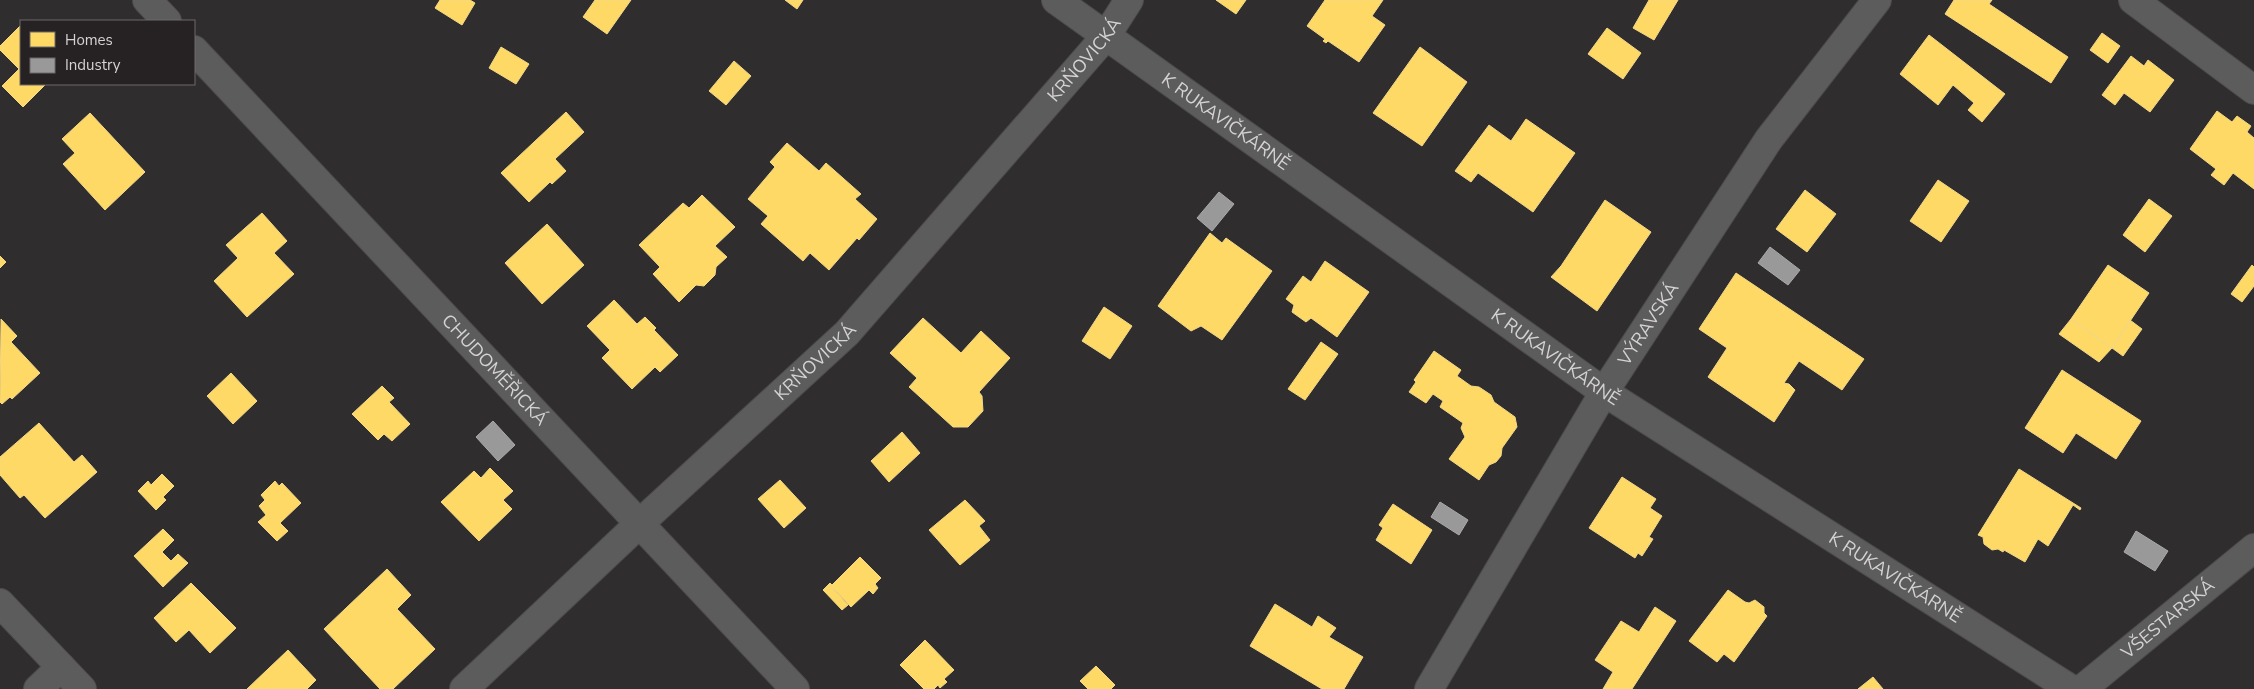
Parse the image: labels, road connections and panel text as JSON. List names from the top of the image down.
{
  "streets": {
    "street": [
      "KRŇOVICKÁ",
      "K RUKAVIČKÁRNĚ",
      "VÝRAVSKÁ",
      "CHUDOMĚŘICKÁ",
      "VŠESTARSKÁ"
    ]
  },
  "crossings": [
    ["KRŇOVICKÁ", "K RUKAVIČKÁRNĚ"],
    ["KRŇOVICKÁ", "CHUDOMĚŘICKÁ"],
    ["K RUKAVIČKÁRNĚ", "VÝRAVSKÁ"]
  ],
  "legend": ["Homes", "Industry"]
}
